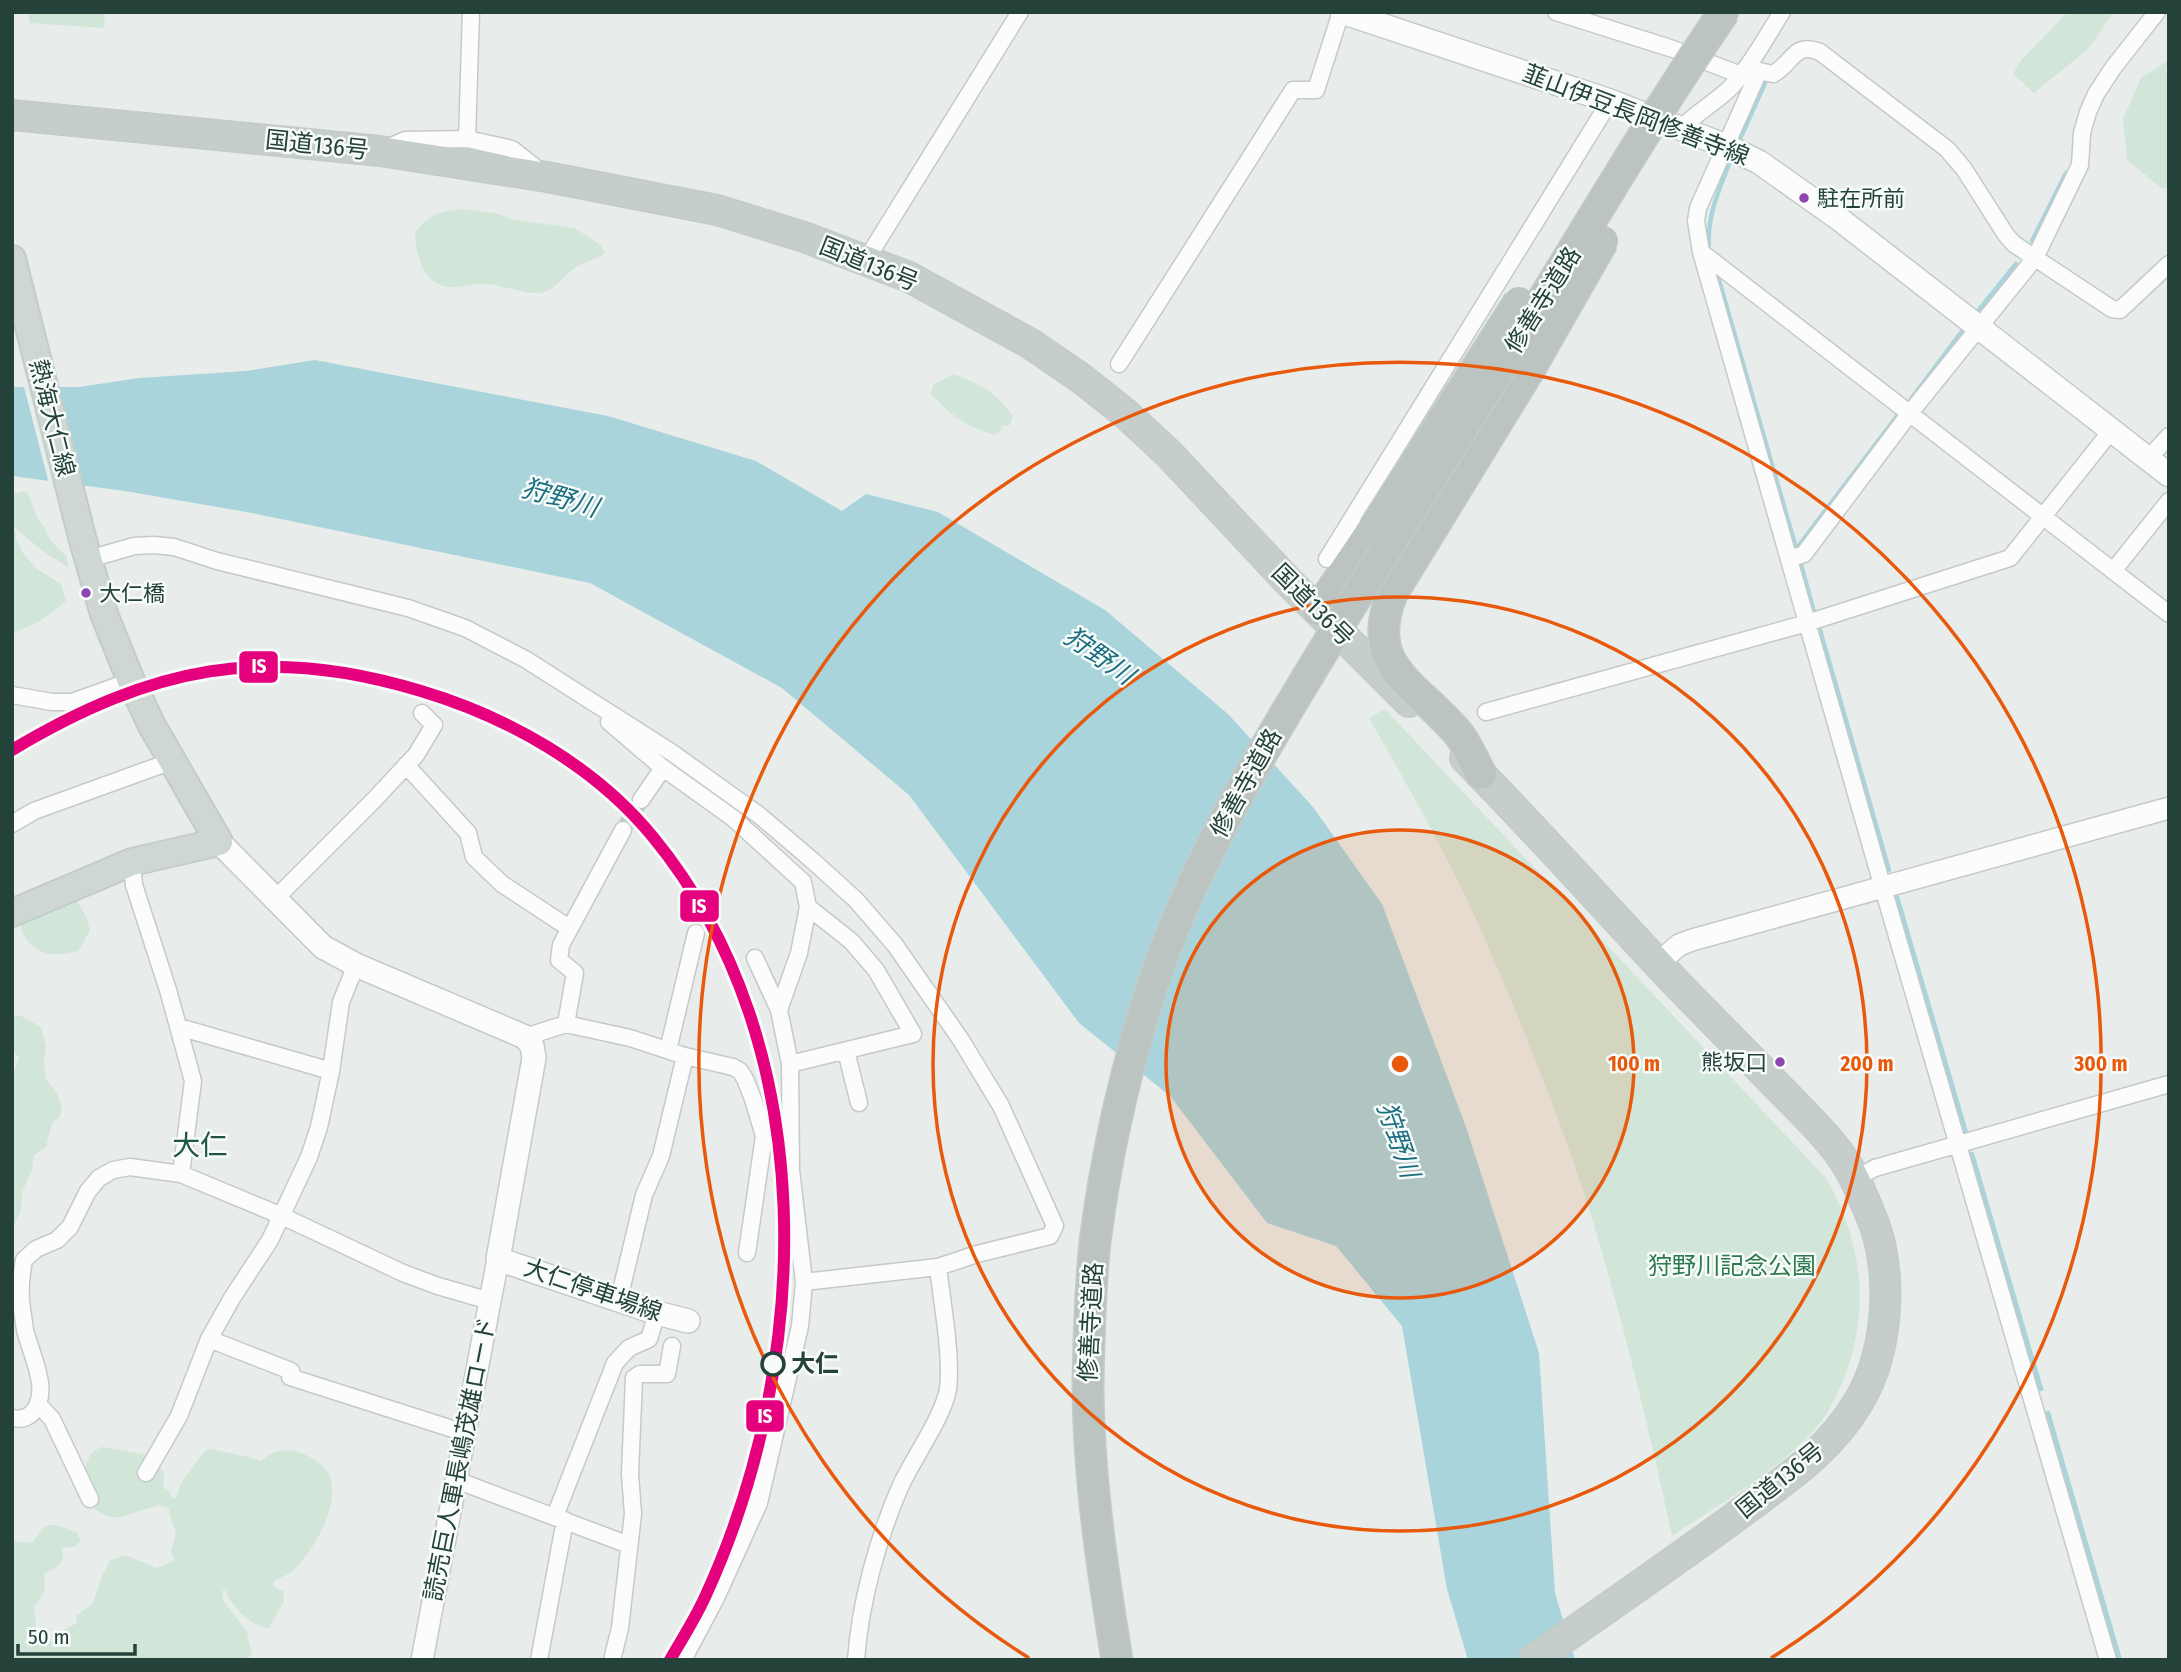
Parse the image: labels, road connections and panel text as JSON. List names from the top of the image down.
{
  "streets": {
    "highway": ["国道136号", "修善寺道路"],
    "main road": ["韮山伊豆長岡修善寺線", "熱海大仁線", "大仁停車場線"],
    "street": ["読売巨人軍長嶋茂雄ロード"]
  },
  "districts": ["大仁"],
  "water": ["狩野川"],
  "parks": ["狩野川記念公園"],
  "places": [
    "駐在所前",
    "大仁橋",
    "熊坂口",
    "大仁"
  ],
  "lines": ["transit line IS"],
  "scale_bar": "50 m",
  "rings": ["100 m", "200 m", "300 m"]
}
